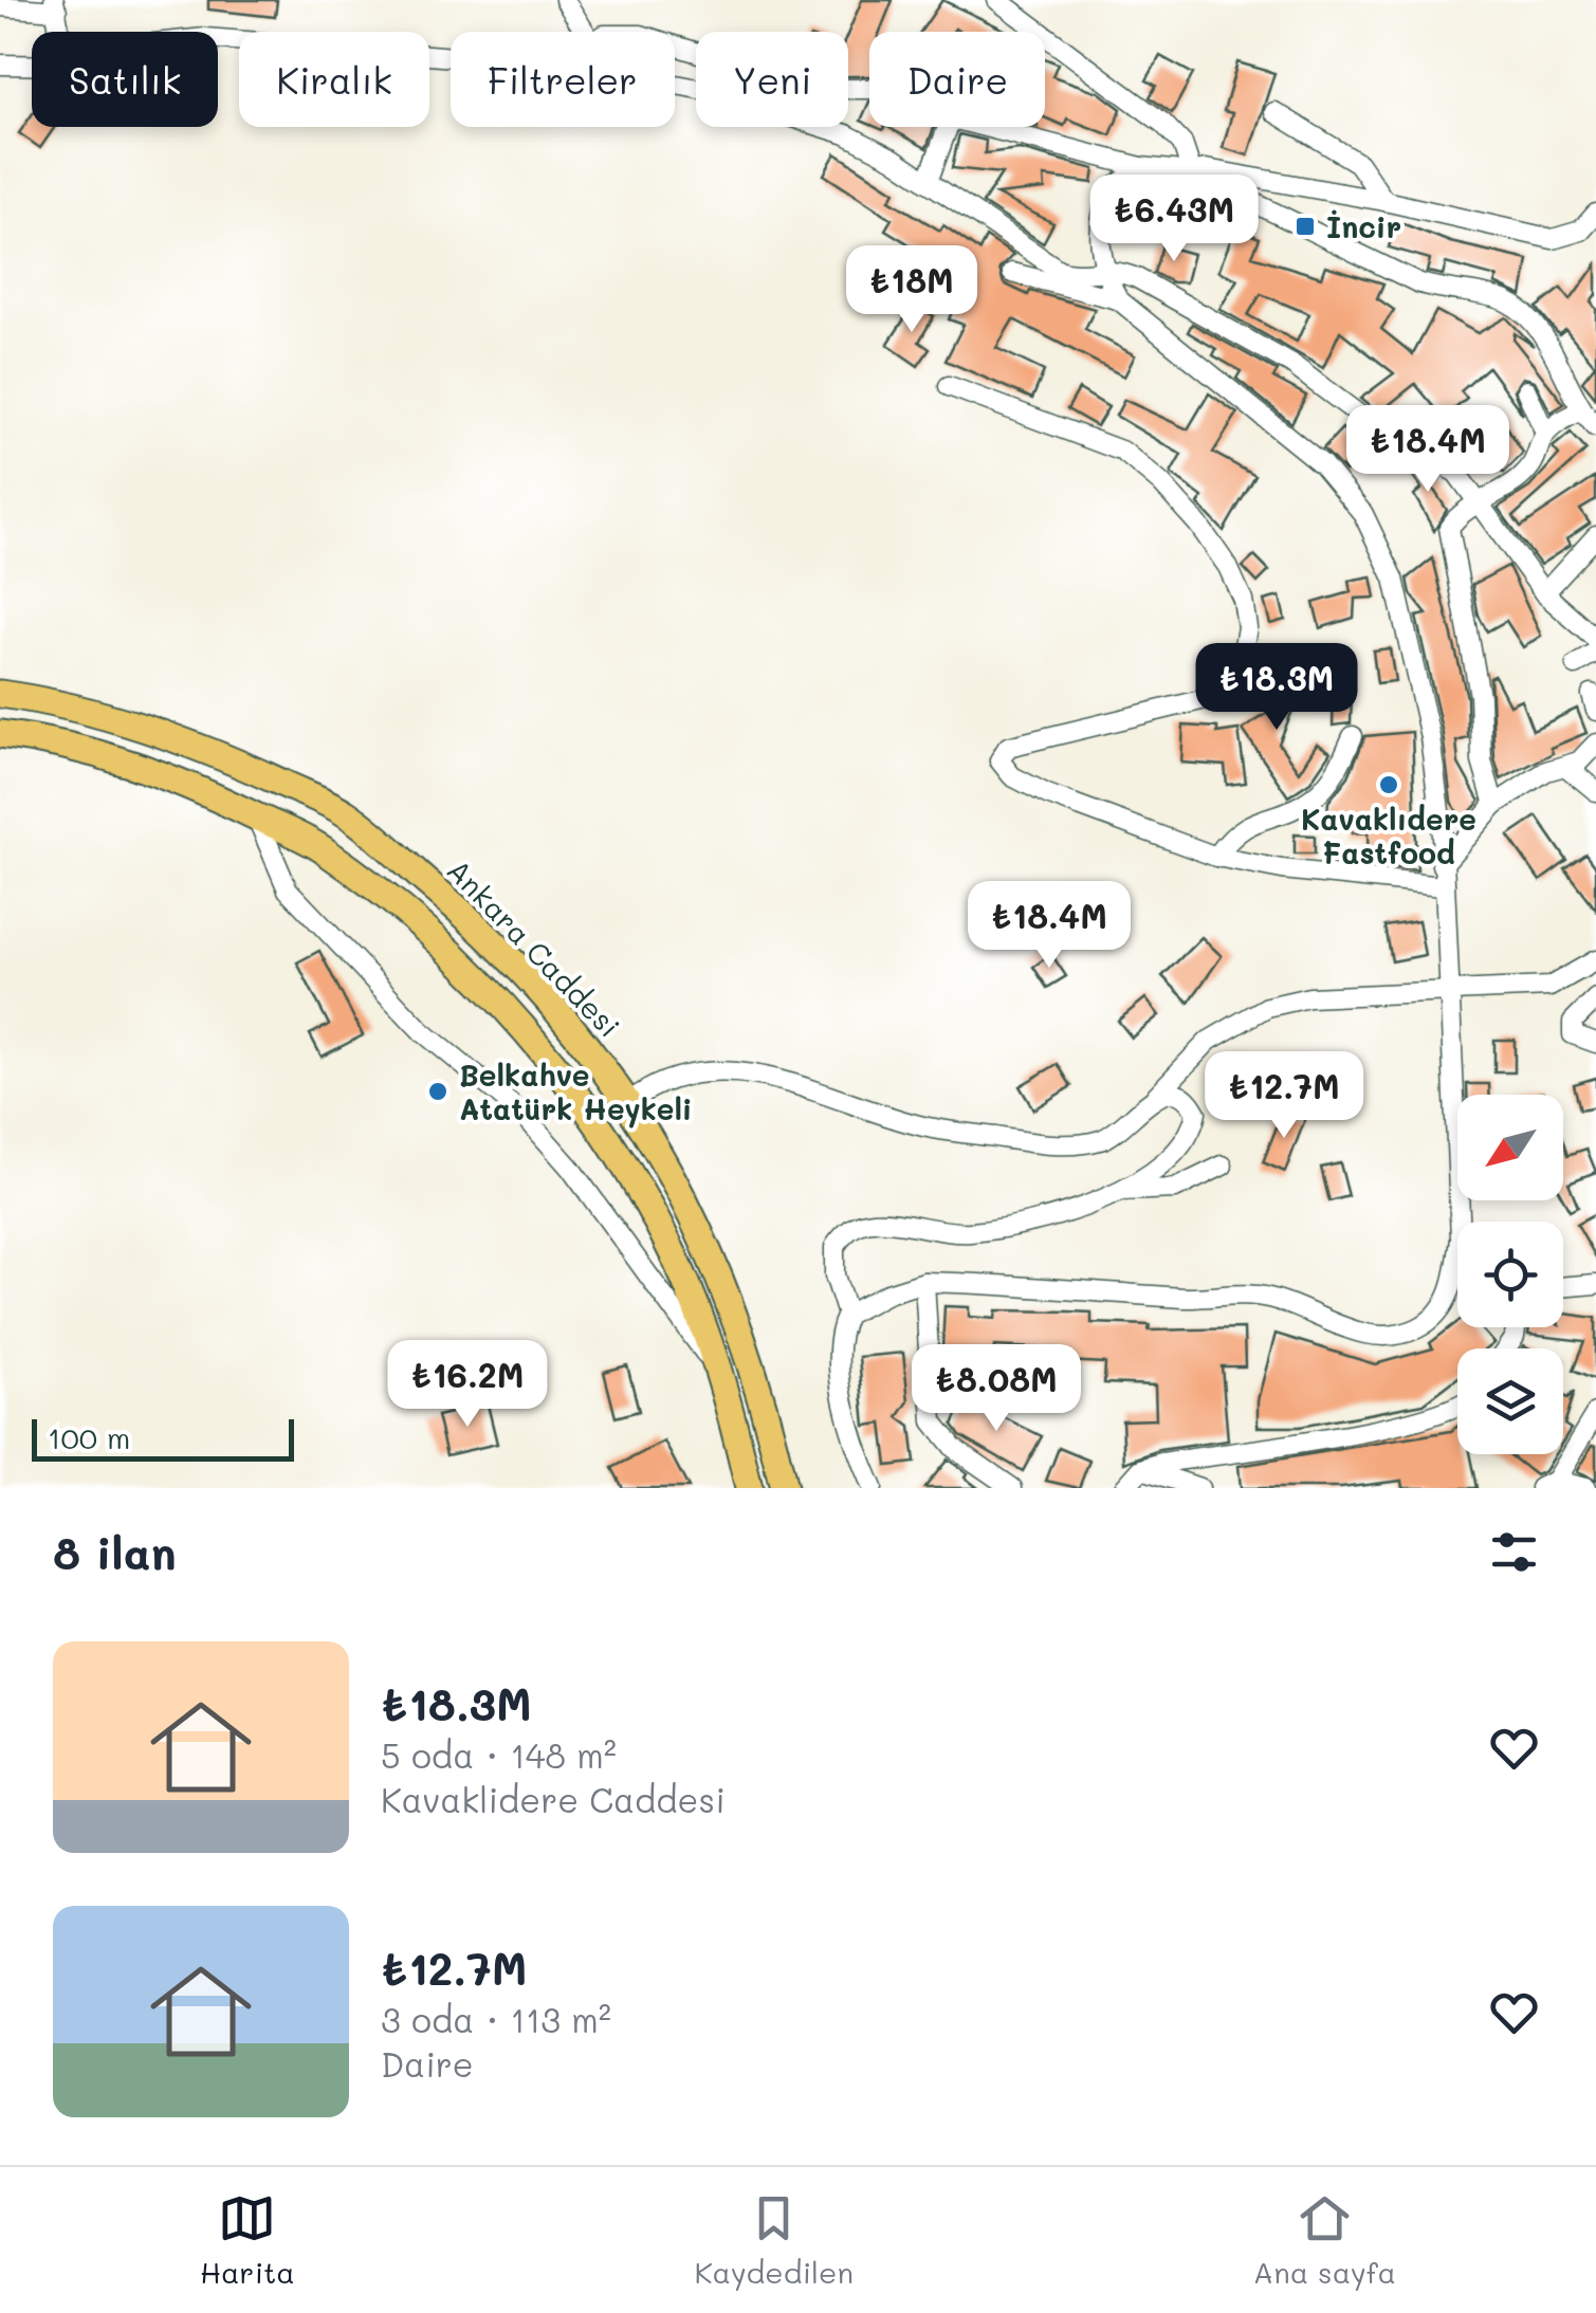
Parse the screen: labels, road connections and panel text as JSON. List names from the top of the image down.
{
  "streets": {
    "highway": ["Ankara Caddesi"]
  },
  "places": {
    "transit": ["İncir"],
    "other": ["Kavaklıdere Fastfood", "Belkahve Atatürk Heykeli"]
  },
  "scale_bar": "100 m",
  "north": "bottom left",
  "page": {
    "chip": [
      "Satılık",
      "Kiralık",
      "Filtreler",
      "Yeni",
      "Daire"
    ],
    "price": [
      "₺6.43M",
      "₺18M",
      "₺18.4M",
      "₺18.3M",
      "₺18.4M",
      "₺12.7M",
      "₺16.2M",
      "₺8.08M"
    ],
    "scale": "100 m",
    "heading": "8 ilan",
    "list": [
      {
        "name": "₺18.3M",
        "note": "5 oda · 148 m² · Kavaklidere Caddesi"
      },
      {
        "name": "₺12.7M",
        "note": "3 oda · 113 m² · Daire"
      }
    ],
    "tabs": ["Harita", "Kaydedilen", "Ana sayfa"]
  }
}
